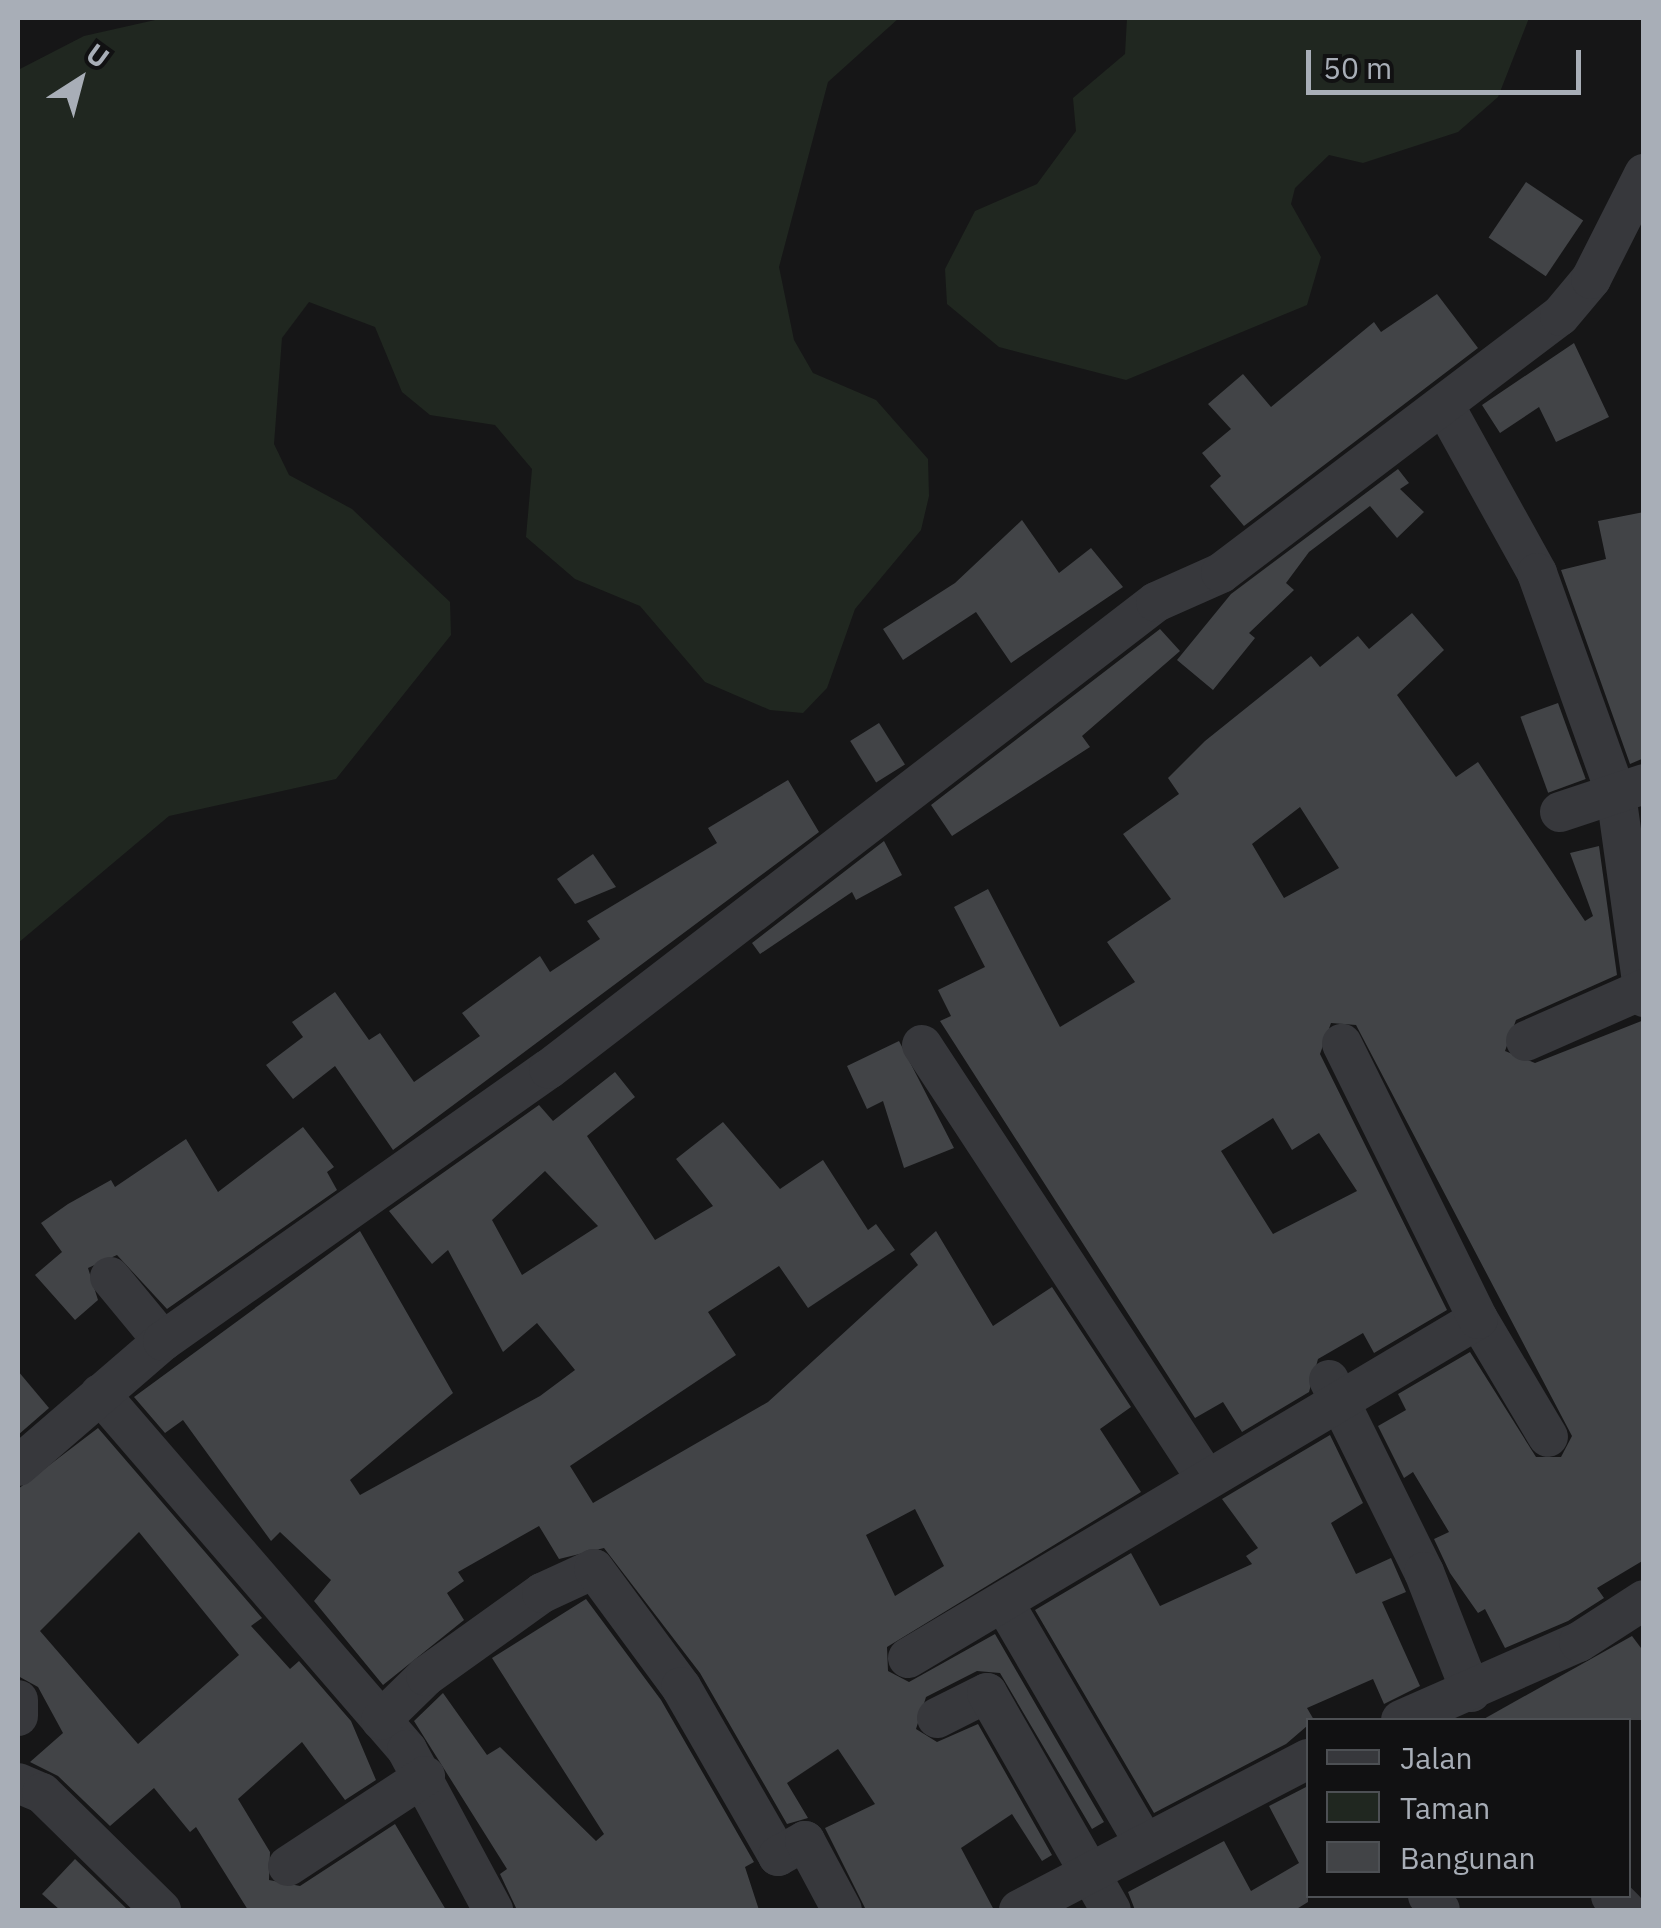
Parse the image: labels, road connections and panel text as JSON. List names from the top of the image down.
{
  "legend": ["Jalan", "Taman", "Bangunan"],
  "scale_bar": "50 m",
  "north": "top right"
}
